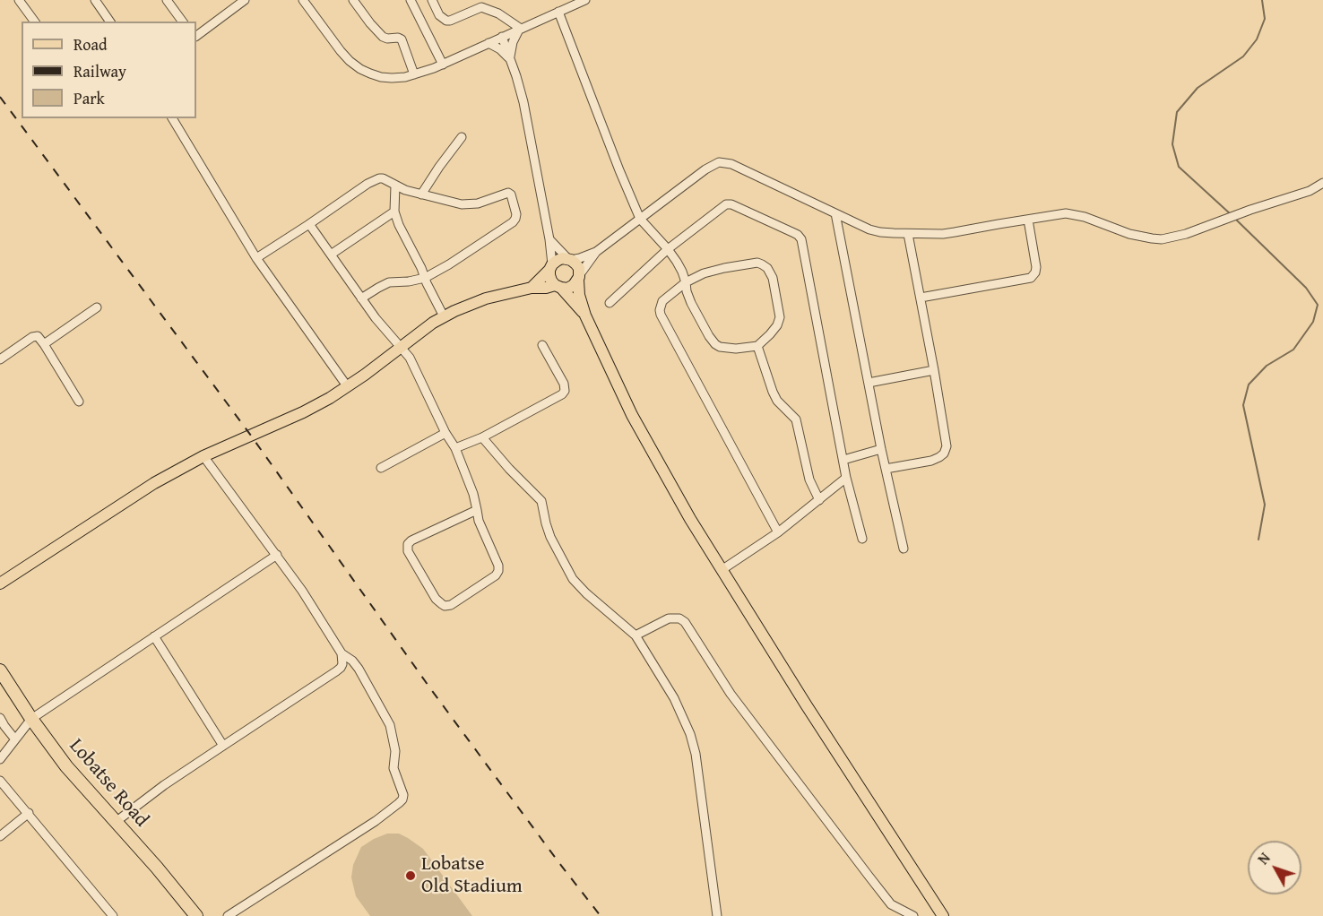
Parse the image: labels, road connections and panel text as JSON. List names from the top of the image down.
{
  "streets": {
    "highway": ["Lobatse Road"]
  },
  "places": ["Lobatse Old Stadium"],
  "legend": ["Road", "Railway", "Park"],
  "north": "top left"
}
